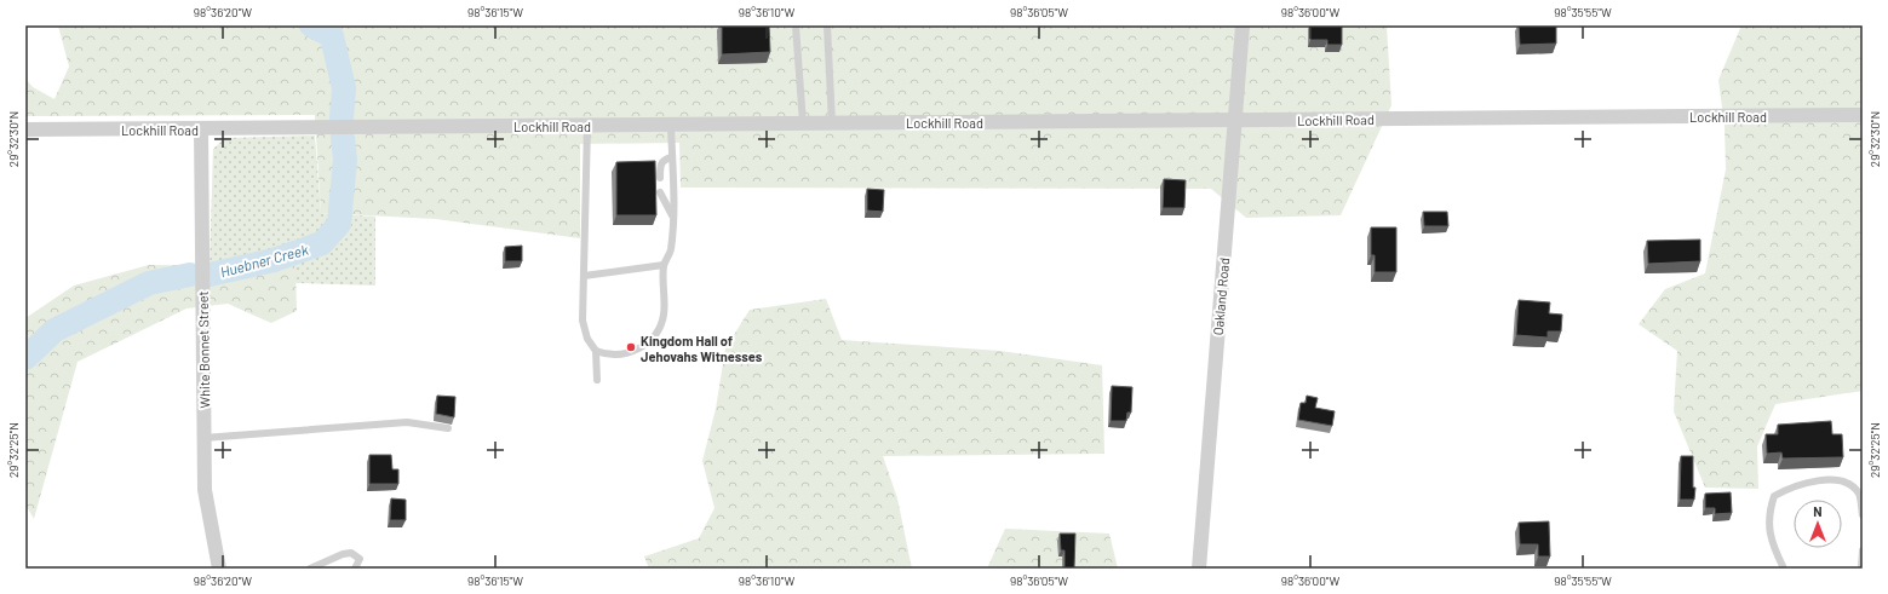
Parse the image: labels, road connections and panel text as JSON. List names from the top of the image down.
{
  "streets": {
    "street": ["Lockhill Road", "Oakland Road", "White Bonnet Street"]
  },
  "crossings": [
    ["Lockhill Road", "Oakland Road"],
    ["Lockhill Road", "White Bonnet Street"]
  ],
  "water": ["Huebner Creek"],
  "places": ["Kingdom Hall of Jehovahs Witnesses"],
  "north": "top",
  "coordinates": [
    "98°36'20\"W",
    "98°36'15\"W",
    "98°36'10\"W",
    "98°36'05\"W",
    "98°36'00\"W",
    "98°35'55\"W",
    "29°32'30\"N",
    "29°32'25\"N"
  ]
}
